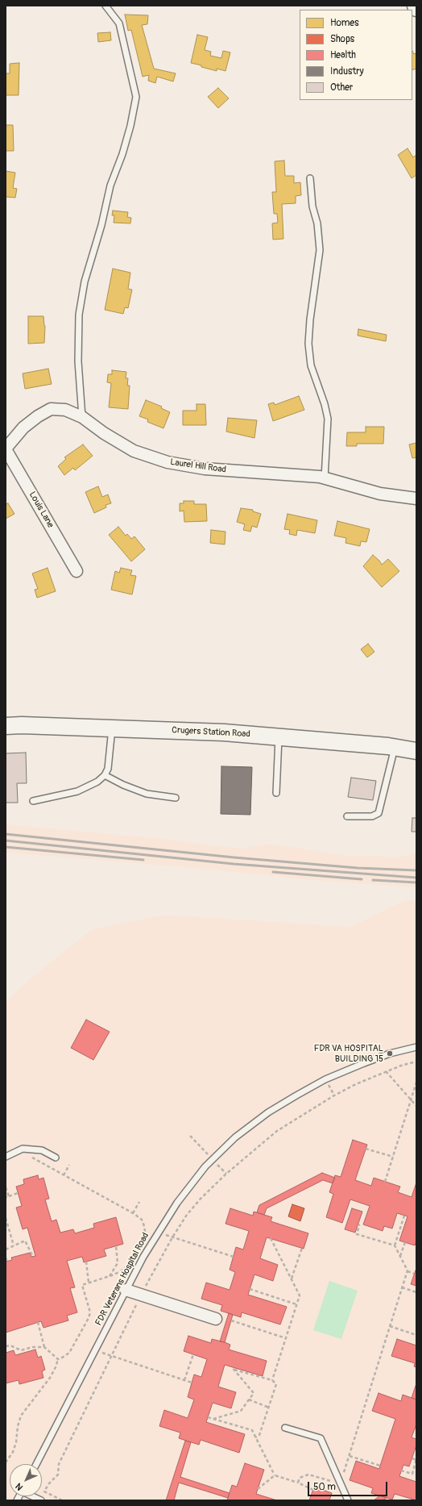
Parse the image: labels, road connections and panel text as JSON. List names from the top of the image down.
{
  "streets": {
    "street": ["Laurel Hill Road", "Louis Lane", "Crugers Station Road"],
    "lane": ["FDR Veterans Hospital Road"]
  },
  "crossings": [
    ["Laurel Hill Road", "Louis Lane"]
  ],
  "places": ["FDR VA HOSPITAL BUILDING 15"],
  "legend": [
    "Homes",
    "Shops",
    "Health",
    "Industry",
    "Other"
  ],
  "scale_bar": "50 m",
  "north": "bottom left"
}
